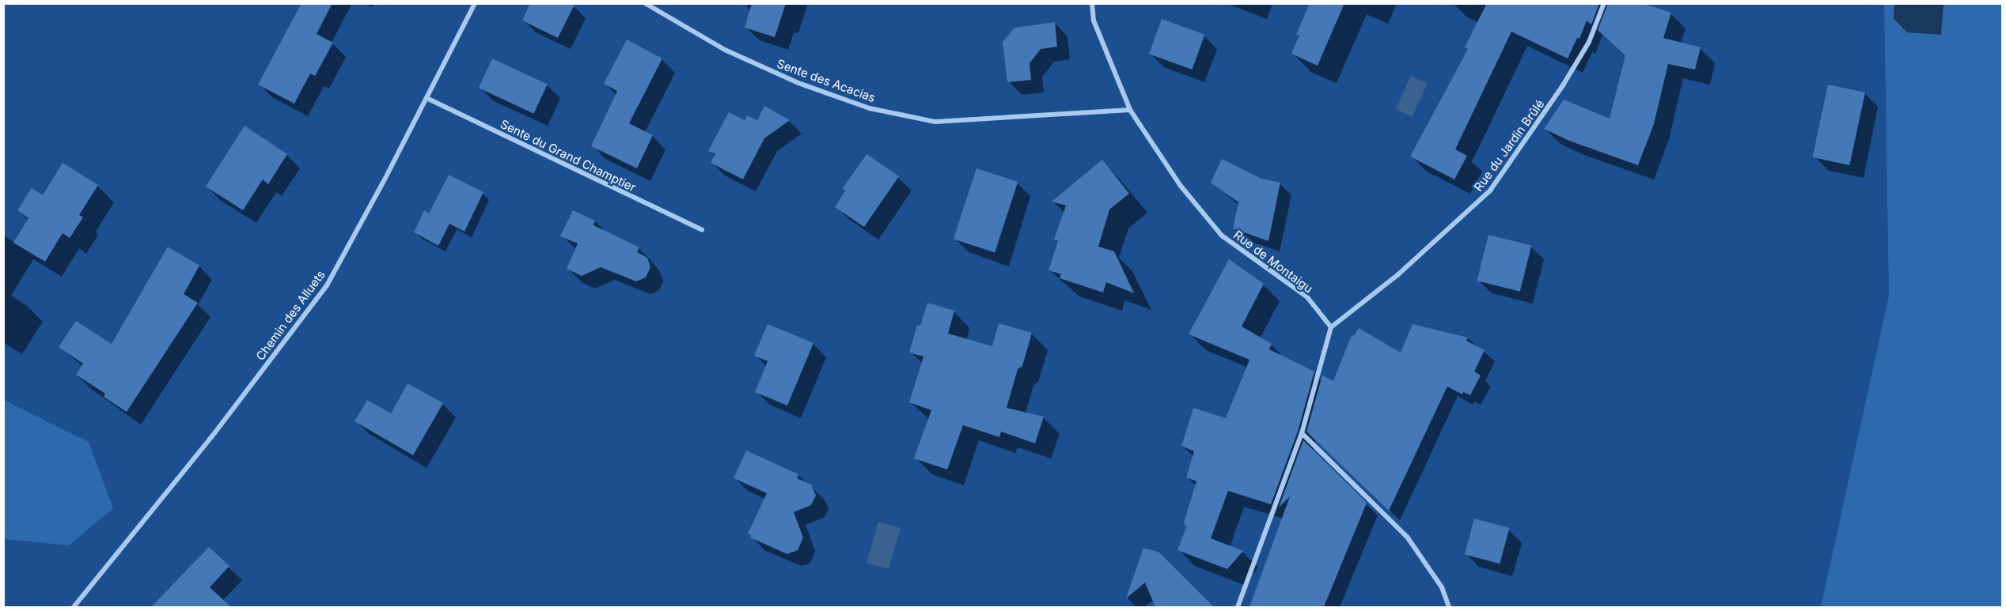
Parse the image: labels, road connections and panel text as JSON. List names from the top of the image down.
{
  "streets": {
    "street": [
      "Sente des Acacias",
      "Rue du Jardin Brûlé",
      "Sente du Grand Champtier",
      "Rue de Montaigu",
      "Chemin des Alluets"
    ]
  },
  "crossings": [
    ["Sente des Acacias", "Rue de Montaigu"],
    ["Rue du Jardin Brûlé", "Rue de Montaigu"],
    ["Sente du Grand Champtier", "Chemin des Alluets"]
  ]
}
